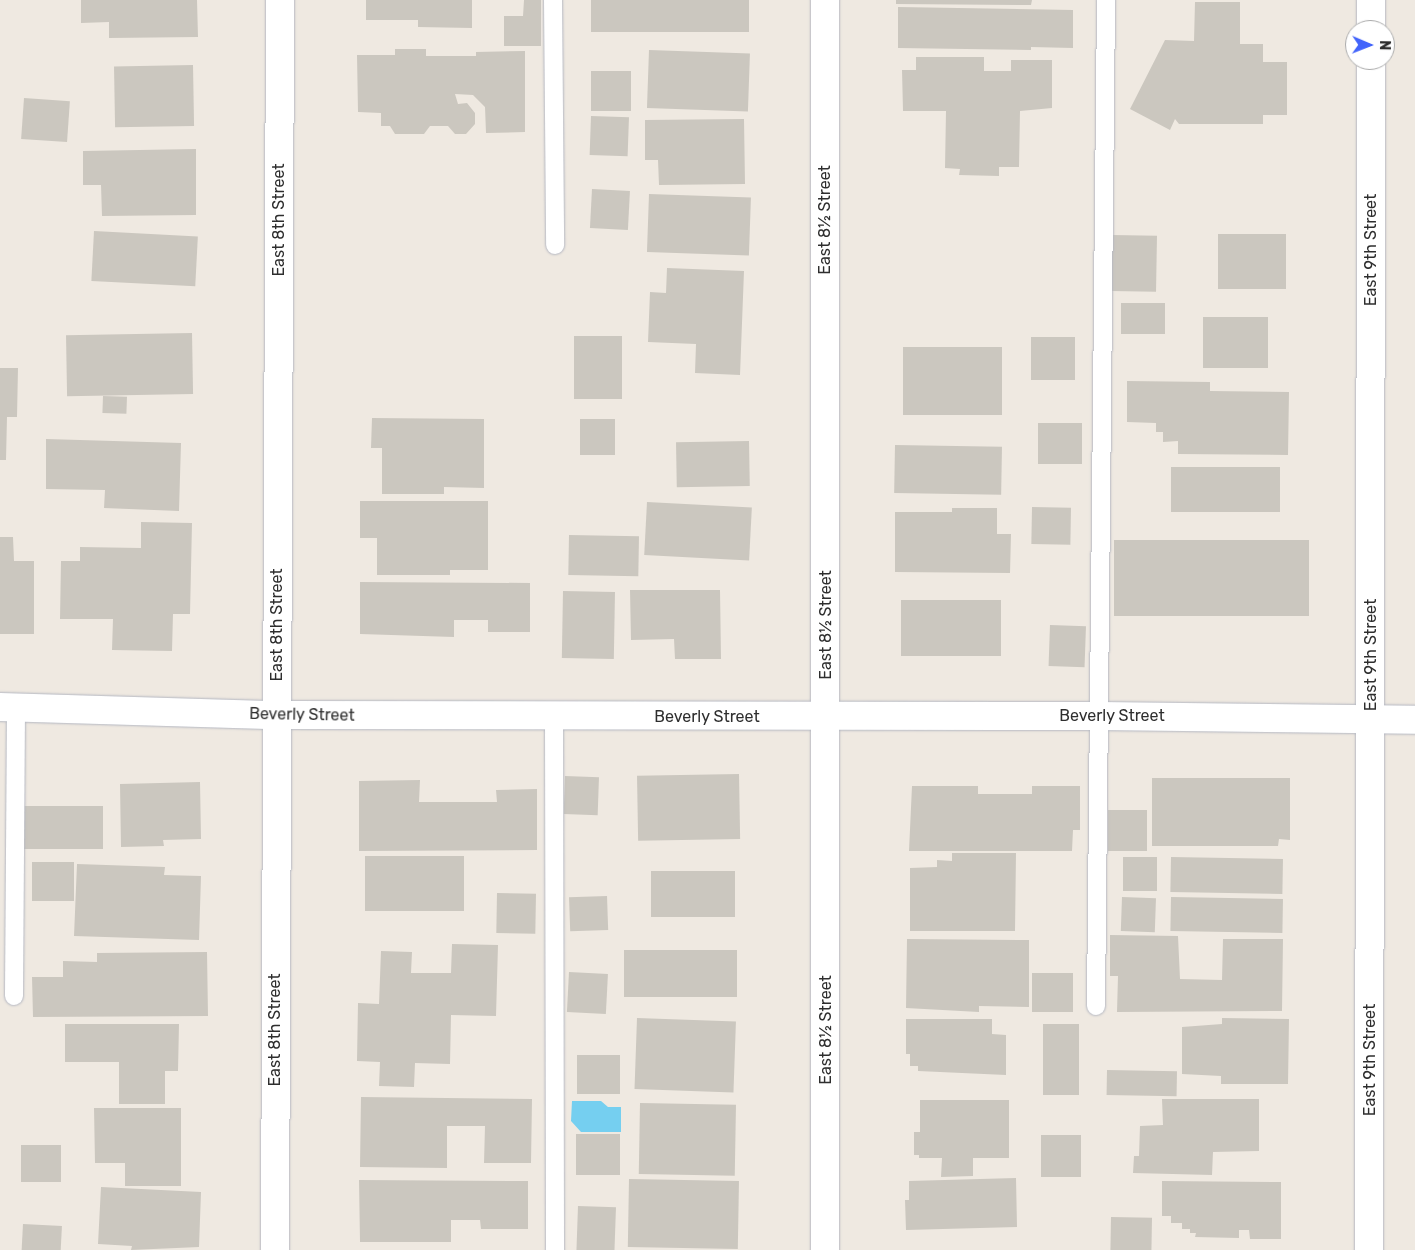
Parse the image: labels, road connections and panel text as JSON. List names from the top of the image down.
{
  "streets": {
    "street": [
      "East 8th Street",
      "East 8½ Street",
      "East 9th Street",
      "Beverly Street"
    ]
  },
  "crossings": [
    ["East 8th Street", "Beverly Street"],
    ["East 8½ Street", "Beverly Street"],
    ["East 9th Street", "Beverly Street"]
  ],
  "north": "right"
}
